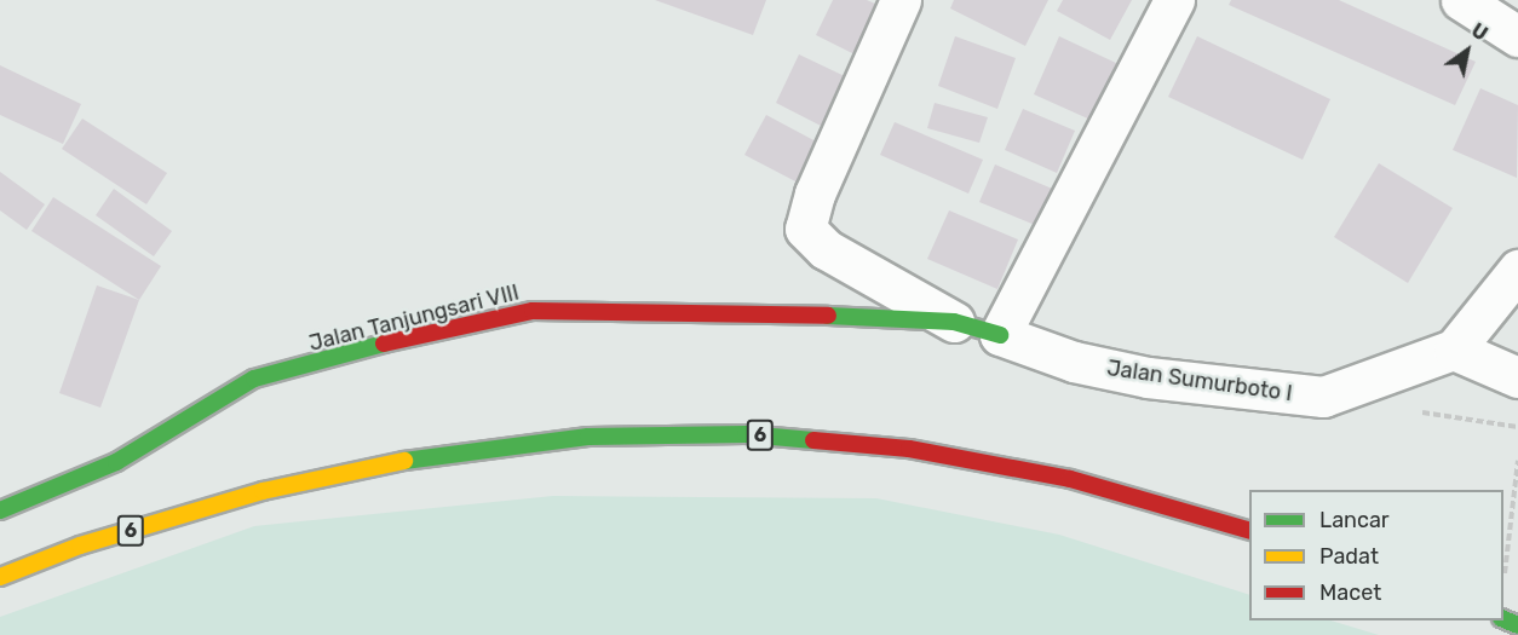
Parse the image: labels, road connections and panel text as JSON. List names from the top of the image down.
{
  "streets": {
    "main road": ["Jalan Tanjungsari VIII", "6"],
    "street": ["Jalan Sumurboto I"]
  },
  "crossings": [
    ["Jalan Tanjungsari VIII", "Jalan Sumurboto I"]
  ],
  "legend": ["Lancar", "Padat", "Macet"],
  "north": "top right"
}
